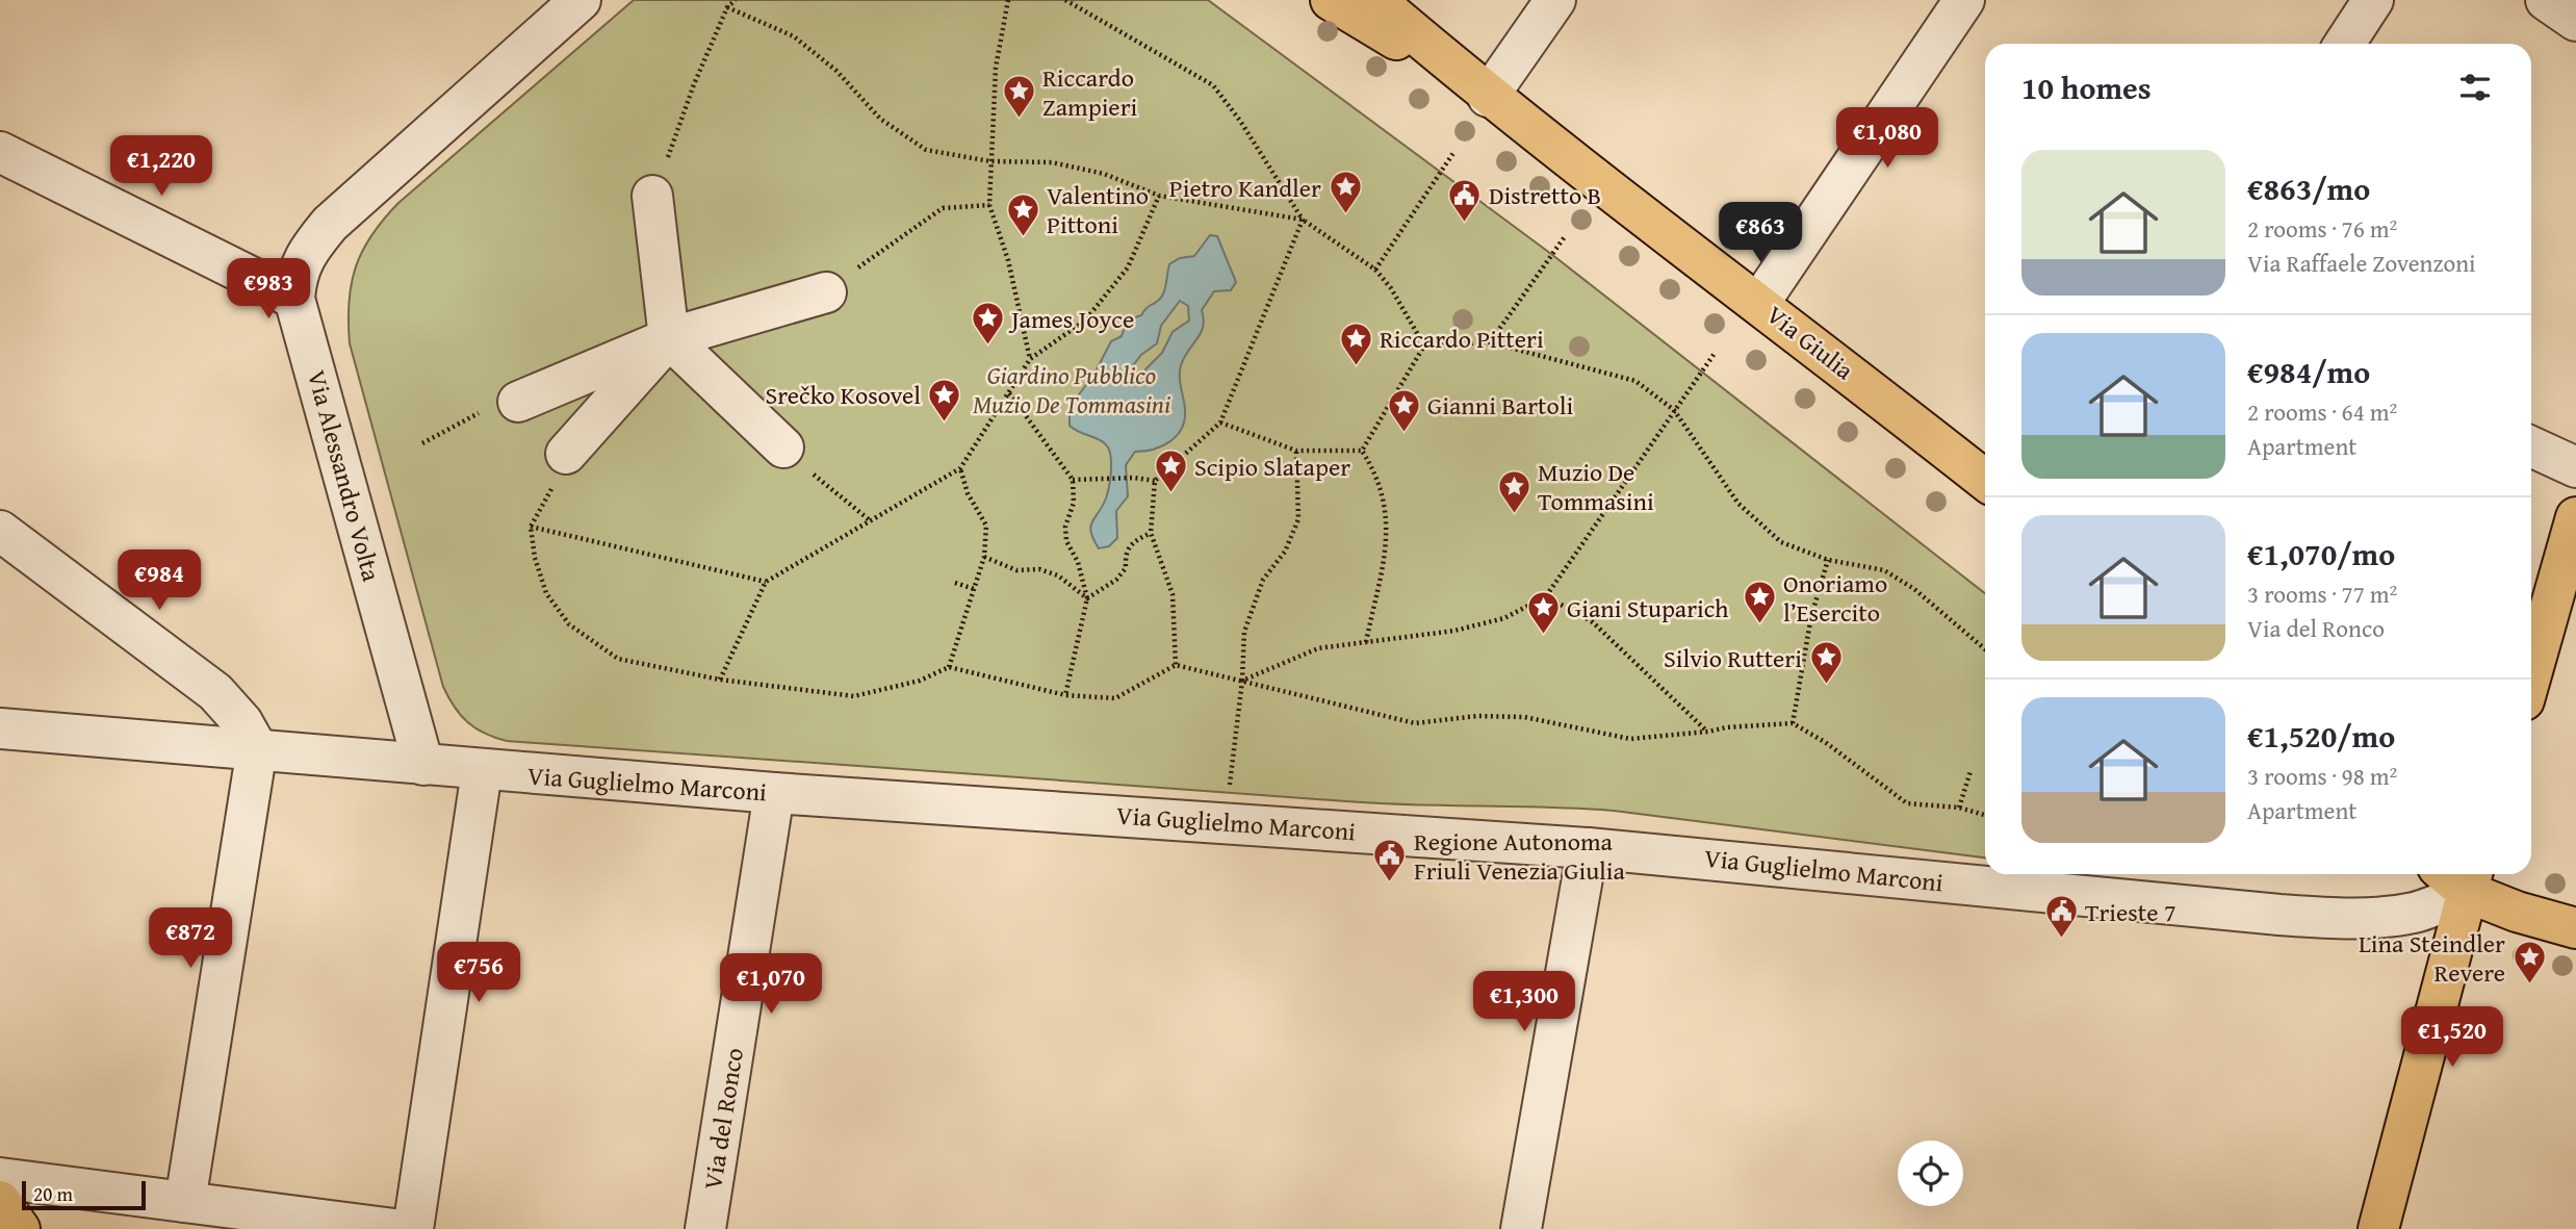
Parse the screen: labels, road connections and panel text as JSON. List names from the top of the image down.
{
  "streets": {
    "main road": ["Via Giulia"],
    "street": ["Via Alessandro Volta", "Via Guglielmo Marconi", "Via del Ronco"]
  },
  "crossings": [
    ["Via Alessandro Volta", "Via Guglielmo Marconi"],
    ["Via Guglielmo Marconi", "Via del Ronco"]
  ],
  "parks": ["Giardino Pubblico Muzio De Tommasini"],
  "places": {
    "place": [
      "Riccardo Zampieri",
      "Pietro Kandler",
      "Valentino Pittoni",
      "James Joyce",
      "Riccardo Pitteri",
      "Srečko Kosovel",
      "Gianni Bartoli",
      "Scipio Slataper",
      "Muzio De Tommasini",
      "Onoriamo l’Esercito",
      "Giani Stuparich",
      "Silvio Rutteri",
      "Lina Steindler Revere"
    ],
    "public building": ["Distretto B", "Regione Autonoma Friuli Venezia Giulia", "Trieste 7"]
  },
  "scale_bar": "20 m",
  "page": {
    "heading": "10 homes",
    "price": [
      "€1,080",
      "€1,220",
      "€863",
      "€983",
      "€984",
      "€872",
      "€756",
      "€1,070",
      "€1,300",
      "€1,520"
    ],
    "list": [
      {
        "name": "€863/mo",
        "note": "2 rooms · 76 m² · Via Raffaele Zovenzoni"
      },
      {
        "name": "€984/mo",
        "note": "2 rooms · 64 m² · Apartment"
      },
      {
        "name": "€1,070/mo",
        "note": "3 rooms · 77 m² · Via del Ronco"
      },
      {
        "name": "€1,520/mo",
        "note": "3 rooms · 98 m² · Apartment"
      }
    ],
    "scale": "20 m"
  }
}
